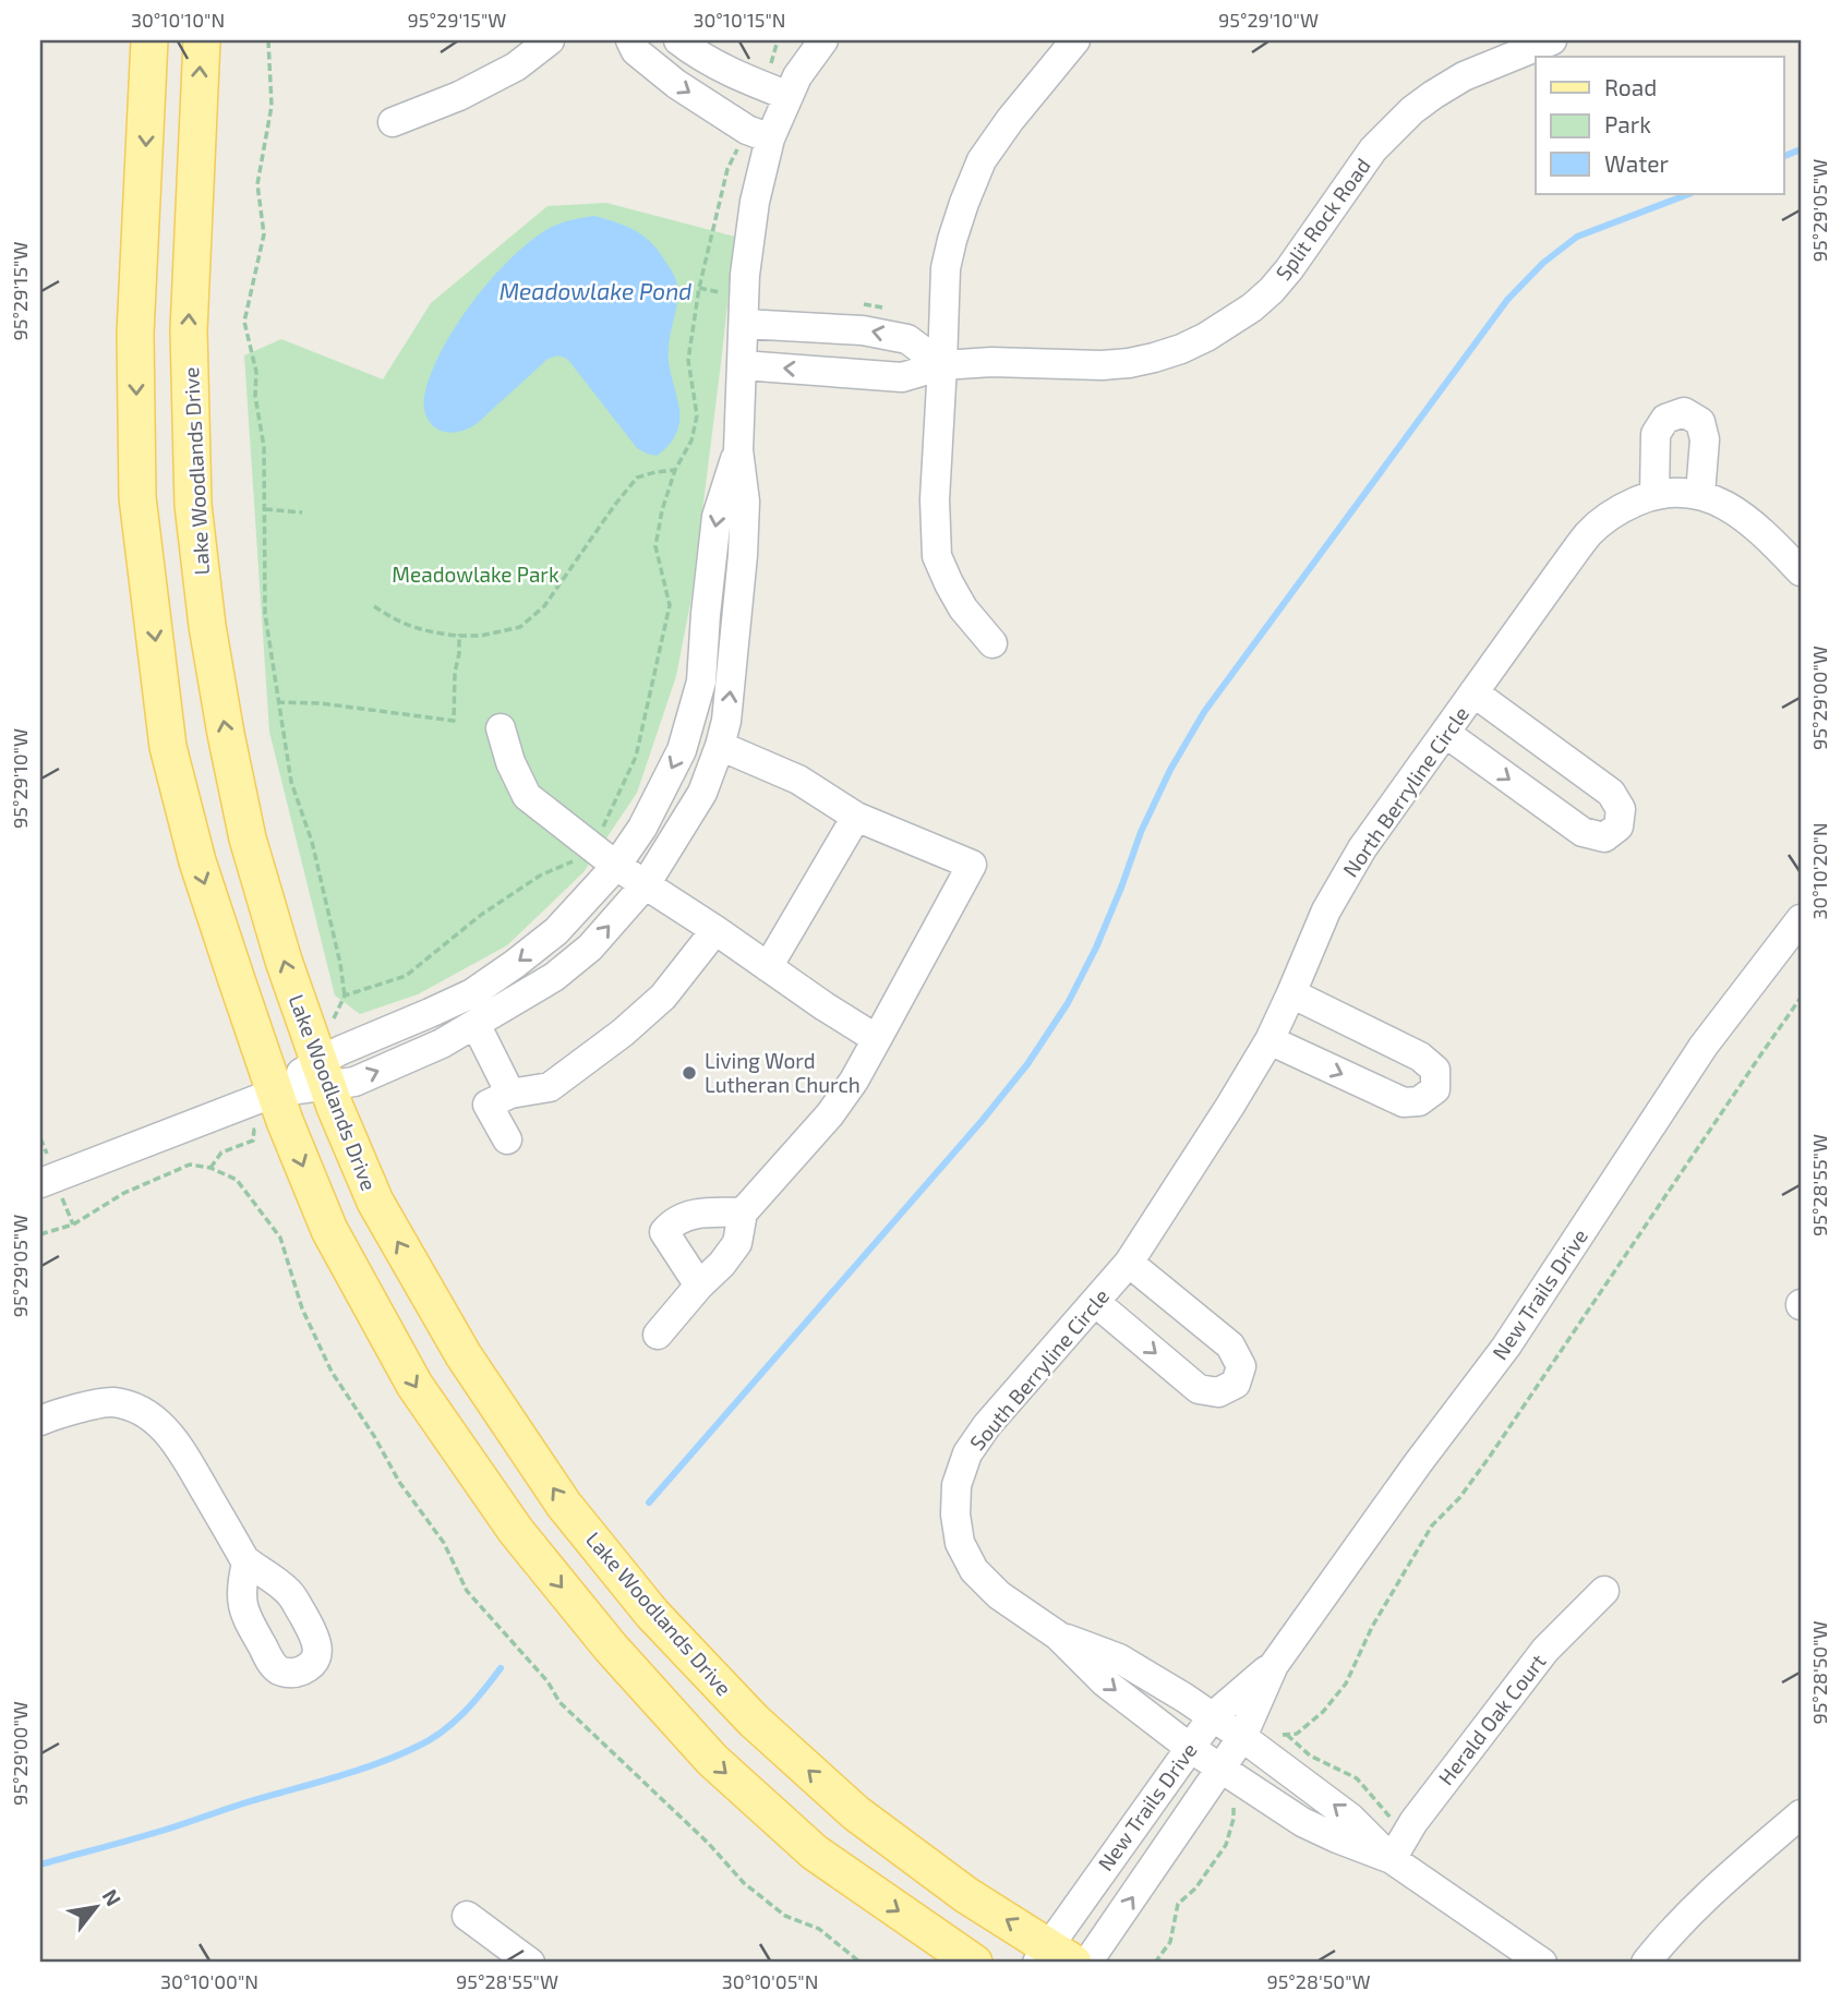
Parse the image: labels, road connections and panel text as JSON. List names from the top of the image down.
{
  "streets": {
    "main road": ["Lake Woodlands Drive"],
    "street": [
      "Split Rock Road",
      "North Berryline Circle",
      "New Trails Drive",
      "South Berryline Circle",
      "Herald Oak Court"
    ]
  },
  "crossings": [
    ["Lake Woodlands Drive", "New Trails Drive"],
    ["North Berryline Circle", "South Berryline Circle"],
    ["New Trails Drive", "South Berryline Circle"],
    ["South Berryline Circle", "Herald Oak Court"]
  ],
  "water": ["Meadowlake Pond"],
  "parks": ["Meadowlake Park"],
  "places": ["Living Word Lutheran Church"],
  "legend": ["Road", "Park", "Water"],
  "north": "top right",
  "coordinates": [
    "30°10'10\"N",
    "95°29'15\"W",
    "30°10'15\"N",
    "95°29'10\"W",
    "95°29'05\"W",
    "95°29'00\"W",
    "30°10'20\"N",
    "95°28'55\"W",
    "95°28'50\"W",
    "30°10'00\"N",
    "30°10'05\"N"
  ]
}
